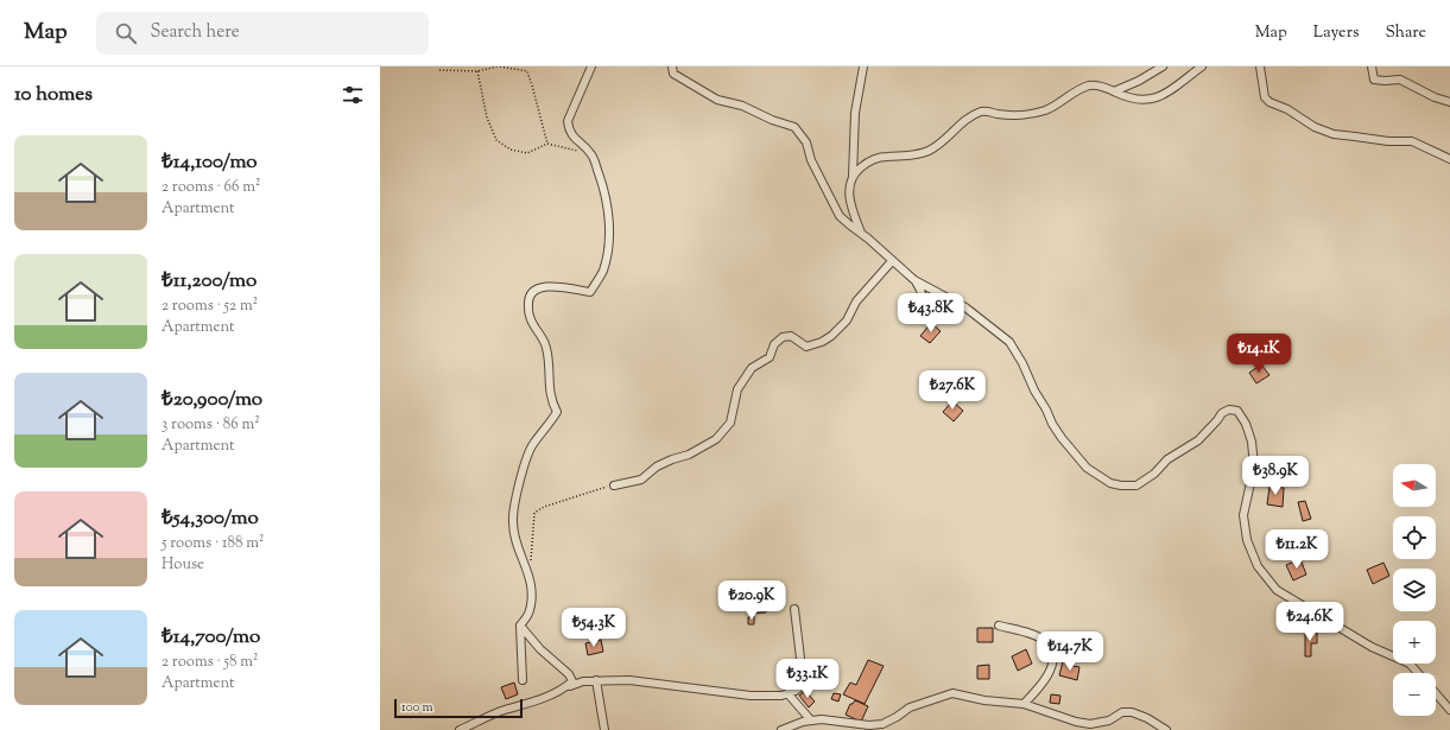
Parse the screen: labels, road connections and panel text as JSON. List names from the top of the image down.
{
  "scale_bar": "100 m",
  "north": "left",
  "page": {
    "header": "Map",
    "search": "Search here",
    "nav": ["Map", "Layers", "Share"],
    "heading": "10 homes",
    "list": [
      {
        "name": "₺14,100/mo",
        "note": "2 rooms · 66 m² · Apartment"
      },
      {
        "name": "₺11,200/mo",
        "note": "2 rooms · 52 m² · Apartment"
      },
      {
        "name": "₺20,900/mo",
        "note": "3 rooms · 86 m² · Apartment"
      },
      {
        "name": "₺54,300/mo",
        "note": "5 rooms · 188 m² · House"
      },
      {
        "name": "₺14,700/mo",
        "note": "2 rooms · 58 m² · Apartment"
      }
    ],
    "price": [
      "₺43.8K",
      "₺14.1K",
      "₺27.6K",
      "₺38.9K",
      "₺11.2K",
      "₺20.9K",
      "₺24.6K",
      "₺54.3K",
      "₺14.7K",
      "₺33.1K"
    ],
    "map_buttons": ["+", "−"],
    "scale": "100 m"
  }
}
